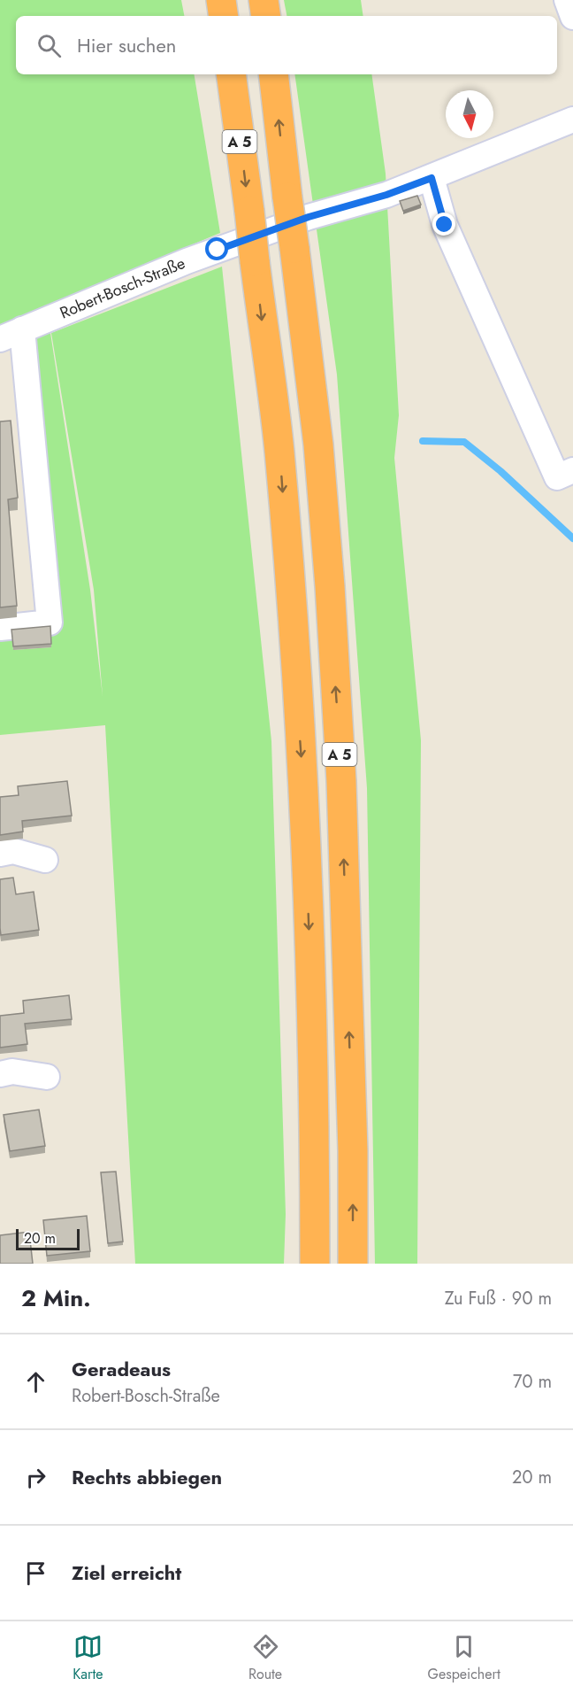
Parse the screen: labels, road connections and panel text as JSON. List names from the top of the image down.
{
  "streets": {
    "highway": ["A 5"],
    "street": ["Robert-Bosch-Straße"]
  },
  "scale_bar": "20 m",
  "north": "bottom",
  "page": {
    "search": "Hier suchen",
    "scale": "20 m",
    "heading": ["2 Min.", "Zu Fuß · 90 m"],
    "list": [
      ["Geradeaus", "Robert-Bosch-Straße", "70 m"],
      ["Rechts abbiegen", "20 m"],
      "Ziel erreicht"
    ],
    "nav": ["Karte", "Route", "Gespeichert"]
  }
}
